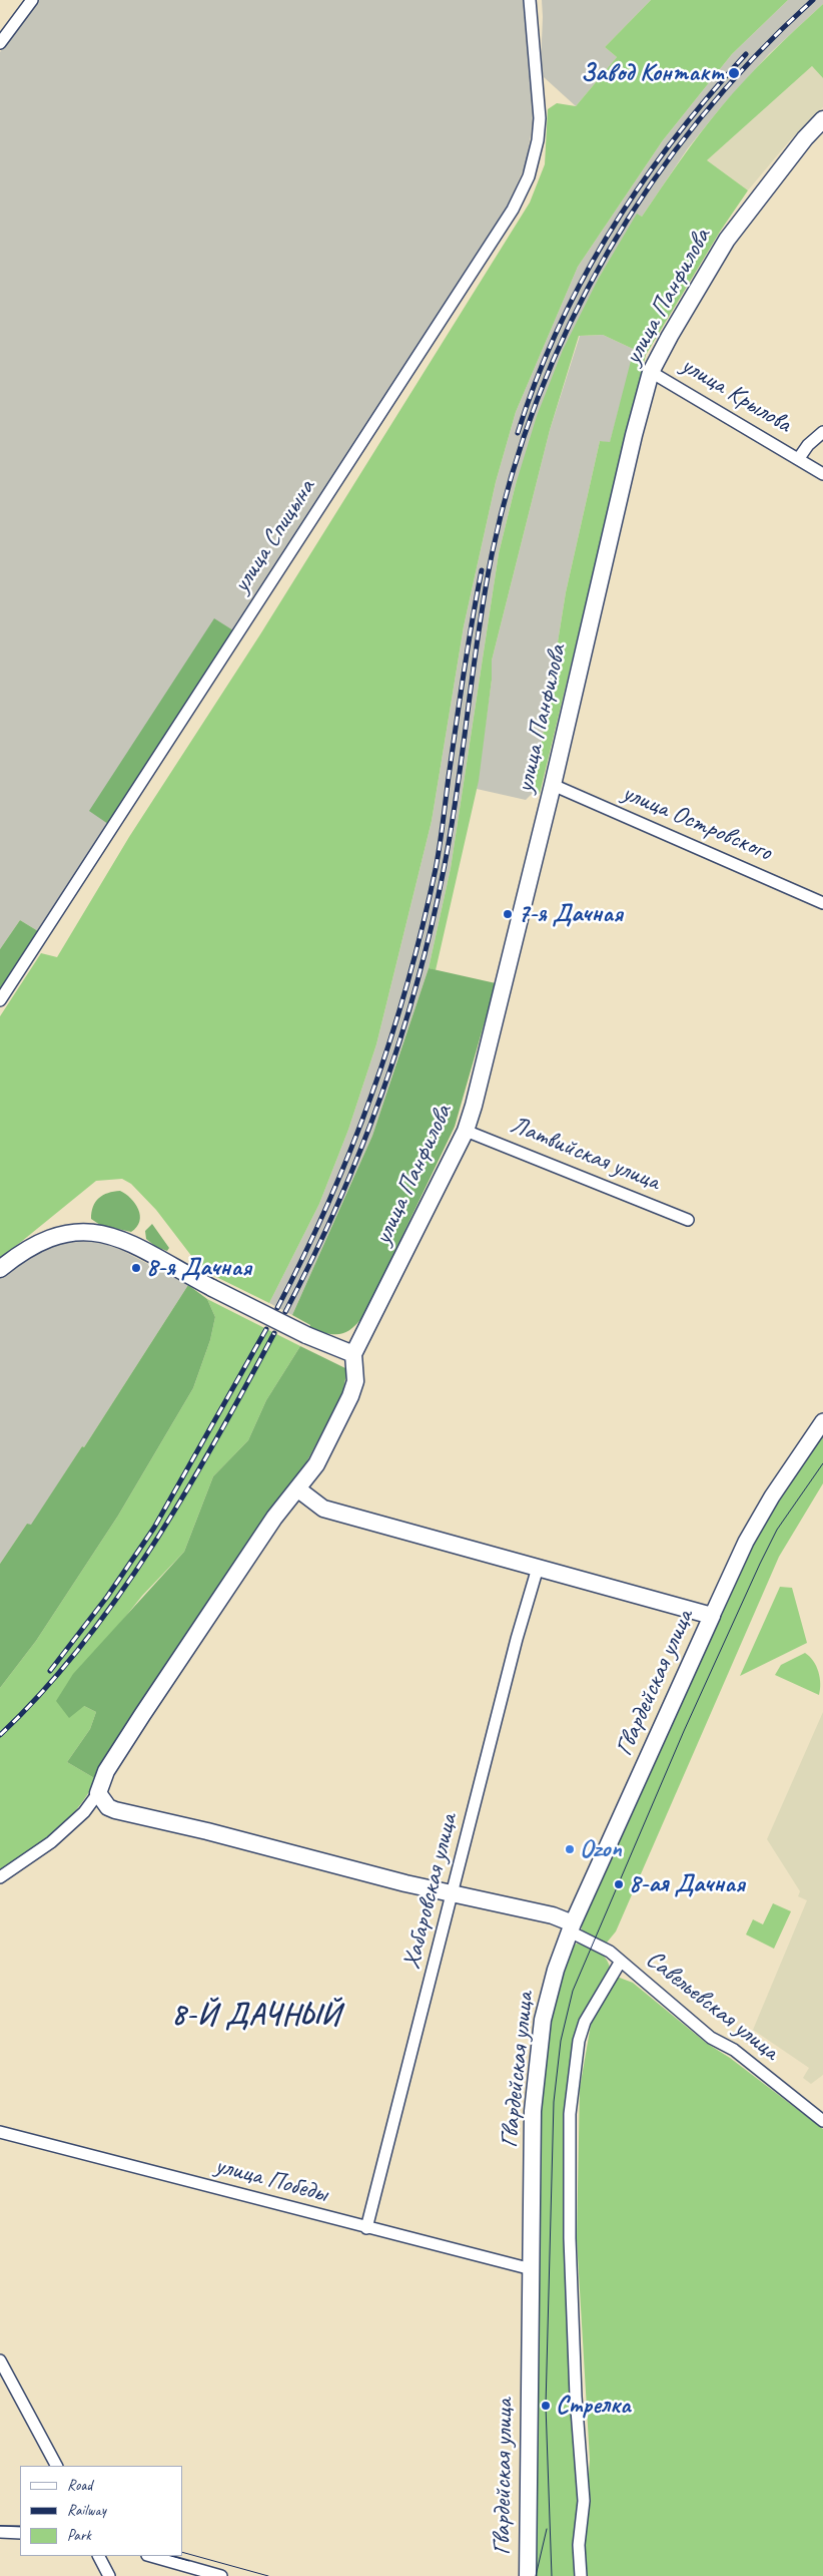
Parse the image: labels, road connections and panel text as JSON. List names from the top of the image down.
{
  "streets": {
    "main road": ["улица Панфилова", "Гвардейская улица"],
    "street": [
      "улица Крылова",
      "улица Спицына",
      "улица Островского",
      "Латвийская улица",
      "Хабаровская улица",
      "Савельевская улица",
      "улица Победы"
    ]
  },
  "crossings": [
    ["улица Панфилова", "улица Крылова"],
    ["улица Панфилова", "улица Островского"],
    ["улица Панфилова", "Латвийская улица"],
    ["Гвардейская улица", "Савельевская улица"],
    ["Гвардейская улица", "улица Победы"],
    ["Хабаровская улица", "улица Победы"]
  ],
  "districts": ["8-Й ДАЧНЫЙ"],
  "places": [
    "Завод Контакт",
    "7-я Дачная",
    "8-я Дачная",
    "Ozon",
    "8-ая Дачная",
    "Стрелка"
  ],
  "legend": ["Road", "Railway", "Park"]
}
